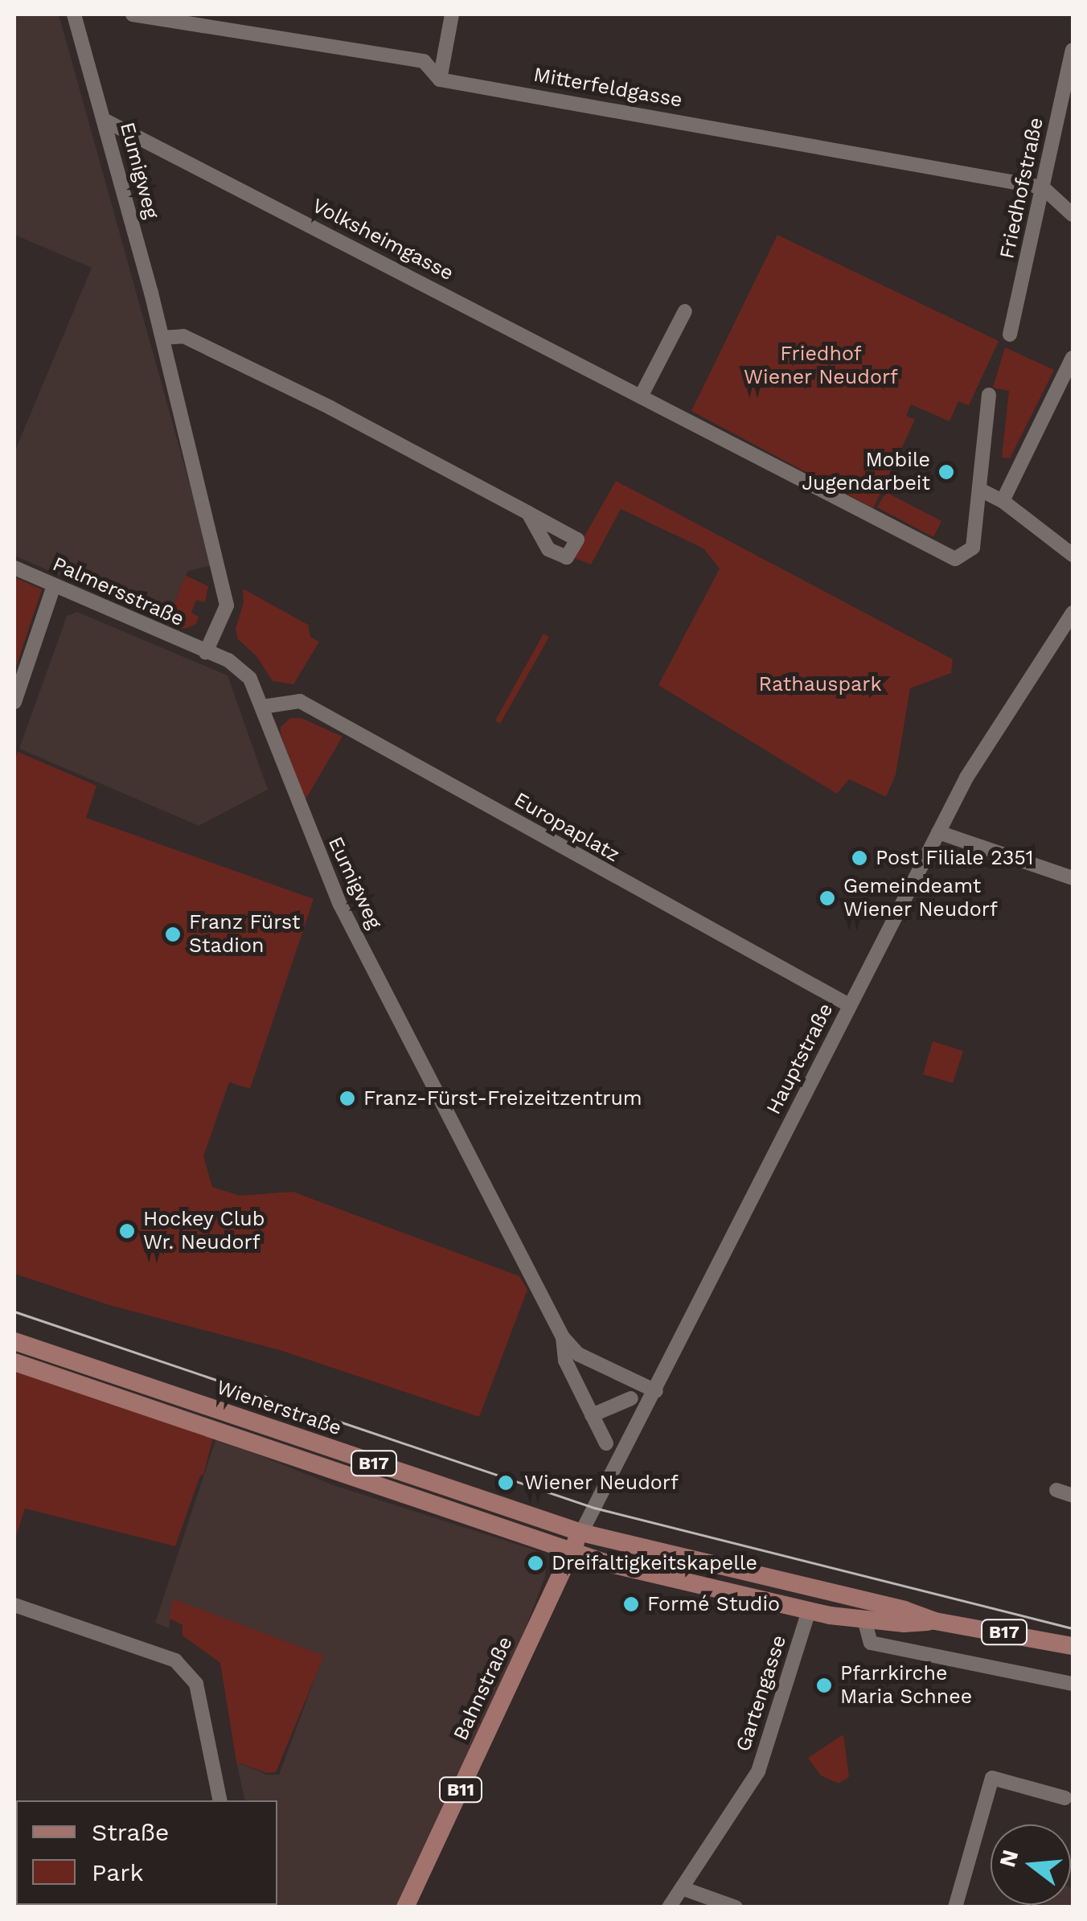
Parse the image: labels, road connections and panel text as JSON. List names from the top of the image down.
{
  "streets": {
    "main road": [
      "Wienerstraße",
      "B17",
      "Bahnstraße",
      "B11"
    ],
    "street": [
      "Mitterfeldgasse",
      "Eumigweg",
      "Friedhofstraße",
      "Volksheimgasse",
      "Palmersstraße",
      "Europaplatz",
      "Hauptstraße",
      "Gartengasse"
    ]
  },
  "crossings": [
    ["Mitterfeldgasse", "Friedhofstraße"],
    ["Eumigweg", "Volksheimgasse"],
    ["Eumigweg", "Palmersstraße"],
    ["Eumigweg", "Europaplatz"],
    ["Eumigweg", "Hauptstraße"],
    ["Europaplatz", "Hauptstraße"],
    ["Hauptstraße", "Wienerstraße"],
    ["Hauptstraße", "Bahnstraße"],
    ["Wienerstraße", "B17"],
    ["Wienerstraße", "Bahnstraße"],
    ["Wienerstraße", "Gartengasse"]
  ],
  "parks": ["Friedhof Wiener Neudorf", "Rathauspark"],
  "places": [
    "Mobile Jugendarbeit",
    "Post Filiale 2351",
    "Gemeindeamt Wiener Neudorf",
    "Franz Fürst Stadion",
    "Franz-Fürst-Freizeitzentrum",
    "Hockey Club Wr. Neudorf",
    "Wiener Neudorf",
    "Dreifaltigkeitskapelle",
    "Formé Studio",
    "Pfarrkirche Maria Schnee"
  ],
  "legend": ["Straße", "Park"],
  "north": "left"
}
